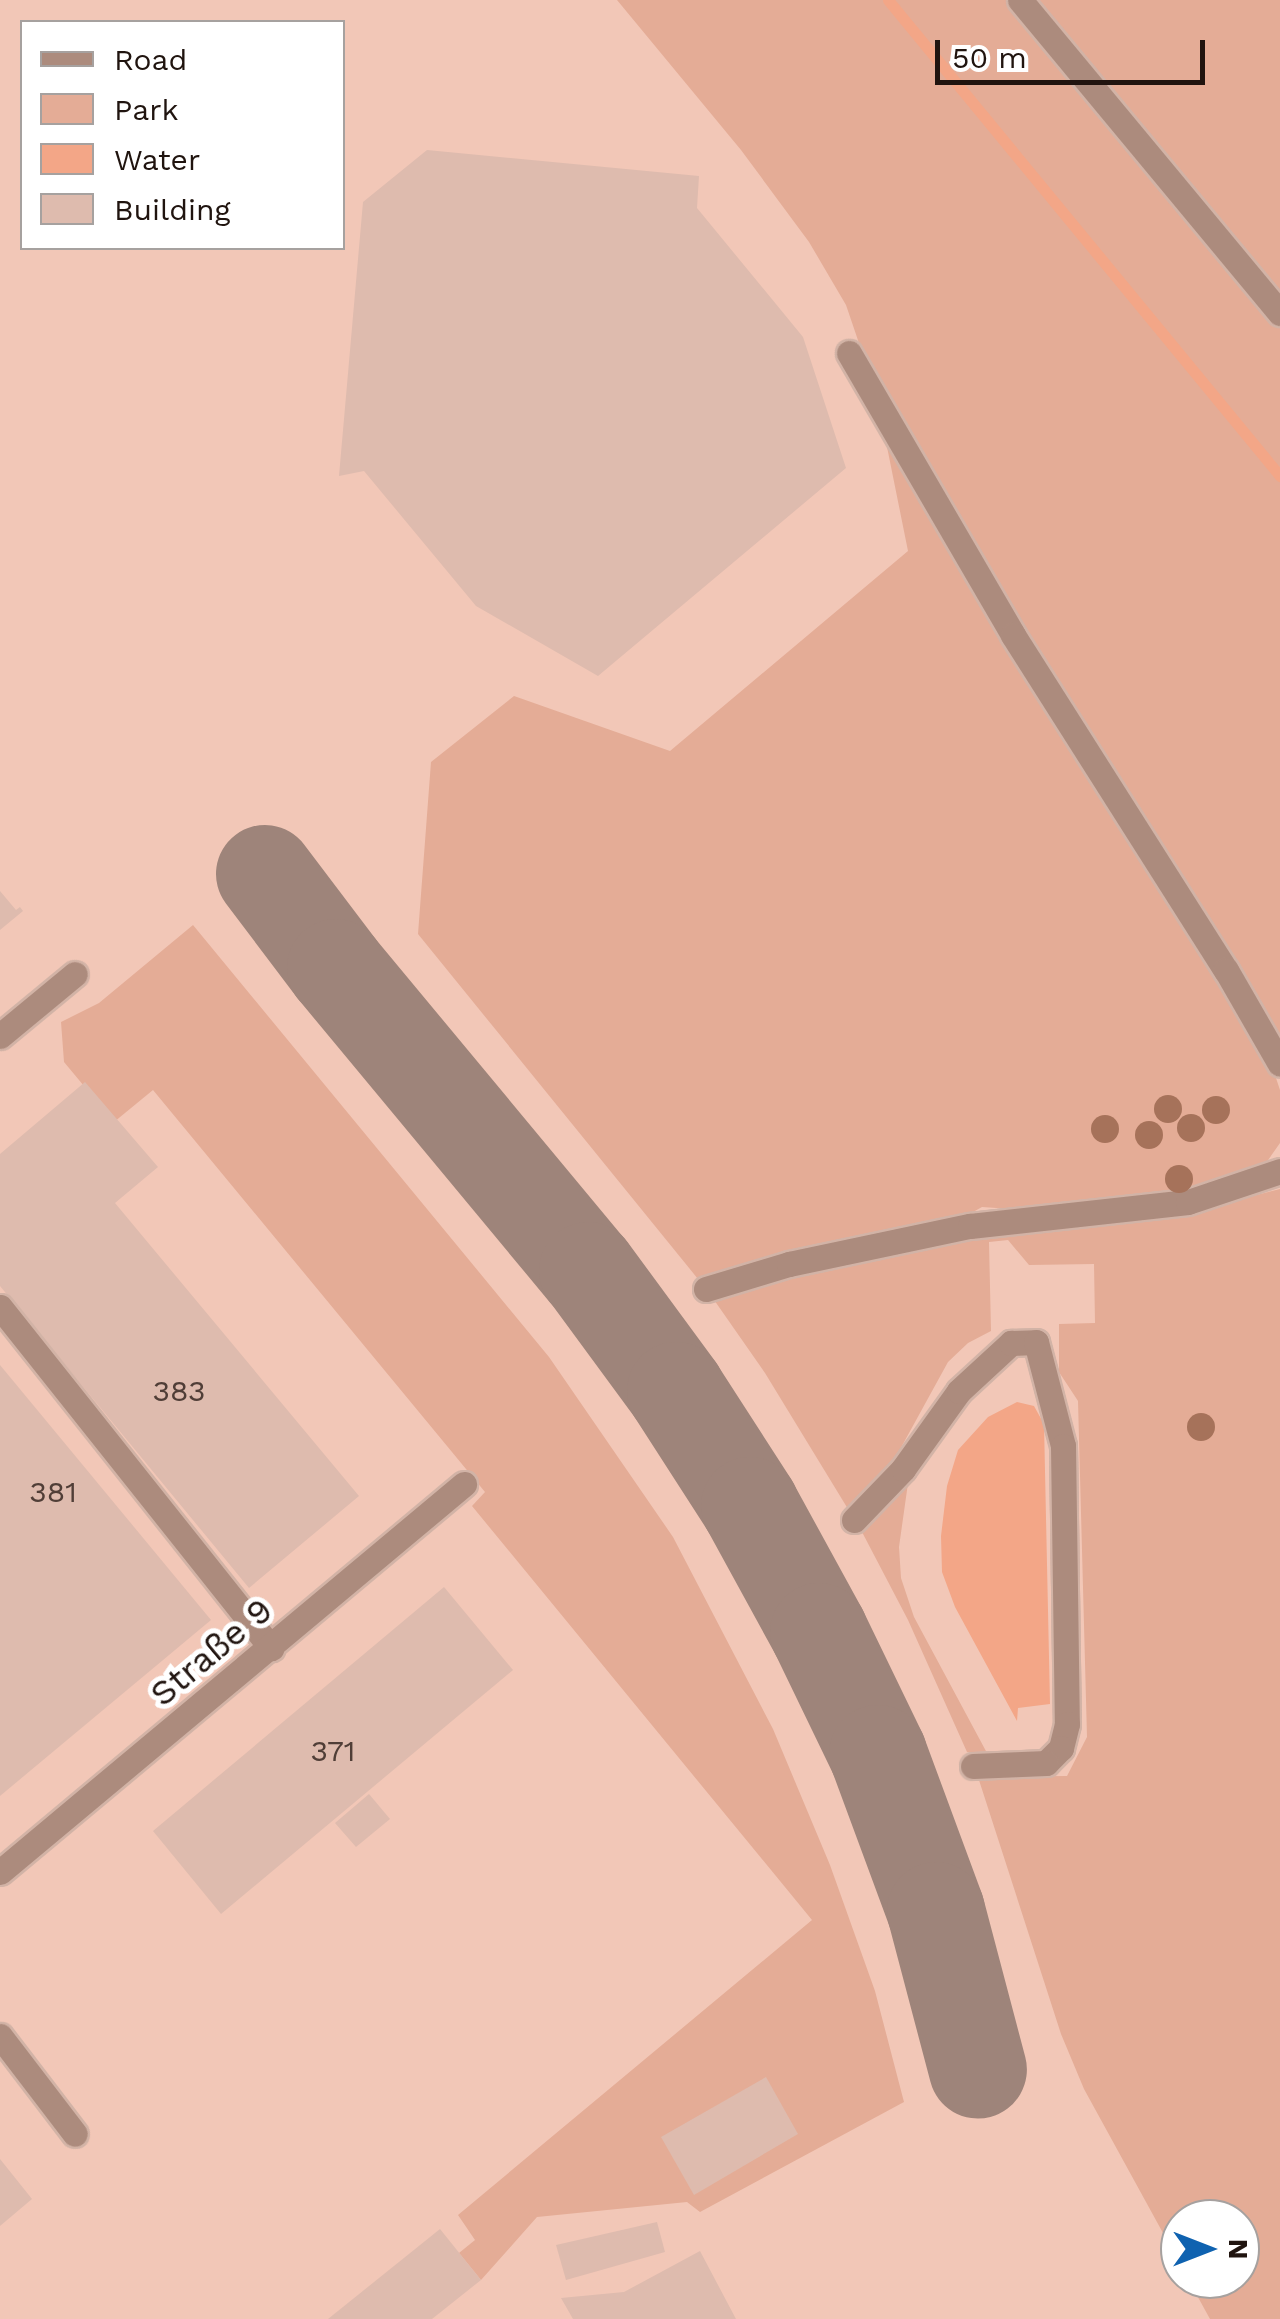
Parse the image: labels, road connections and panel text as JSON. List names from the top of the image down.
{
  "streets": {
    "lane": ["Straße 9"]
  },
  "house_numbers": ["383", "381", "371"],
  "legend": [
    "Road",
    "Park",
    "Water",
    "Building"
  ],
  "scale_bar": "50 m",
  "north": "right"
}
